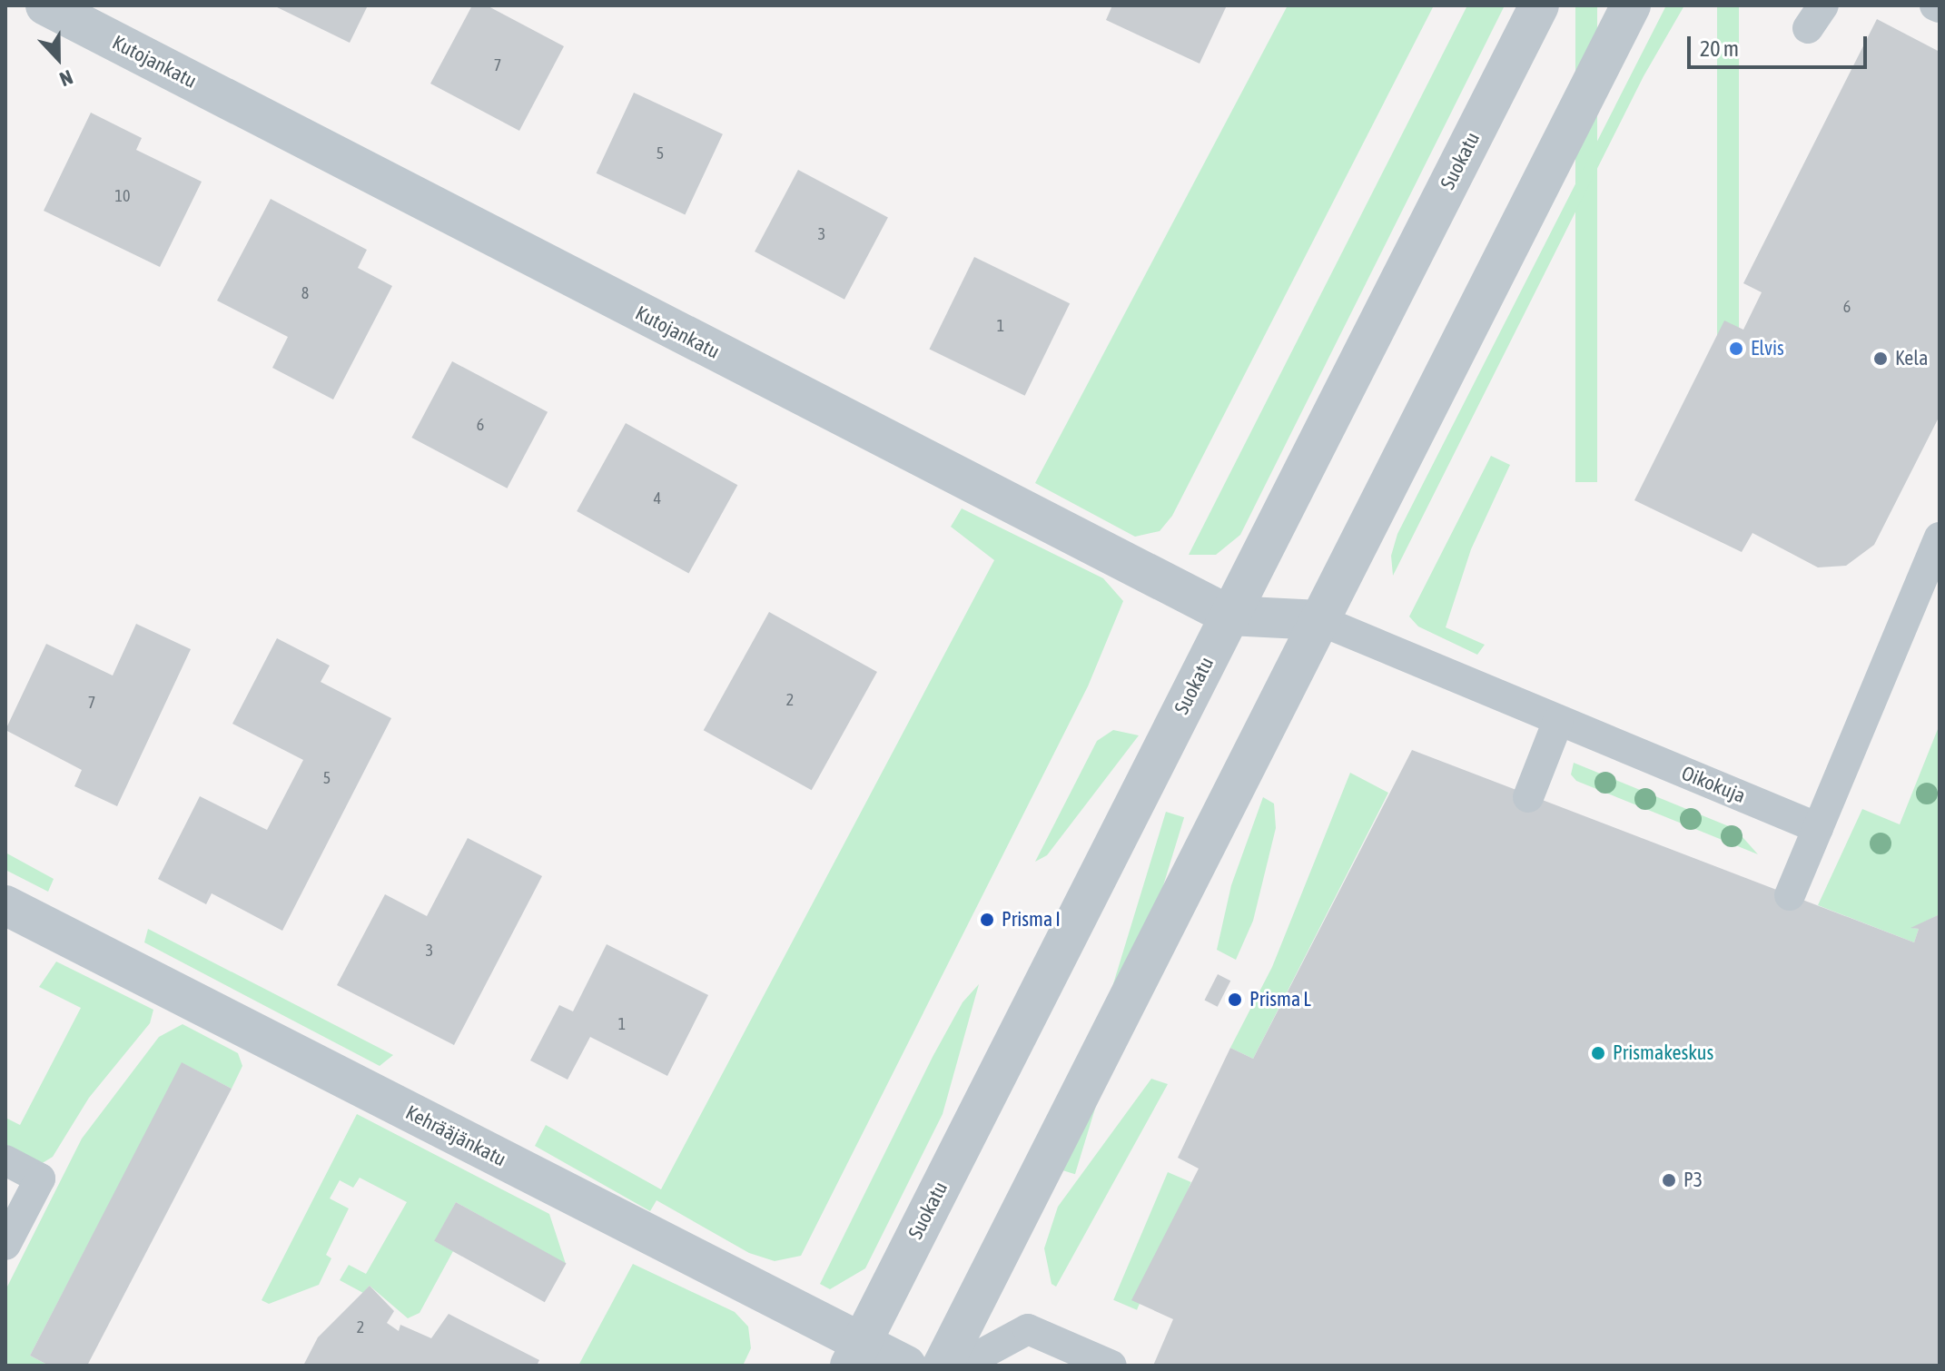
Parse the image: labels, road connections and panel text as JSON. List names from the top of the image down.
{
  "streets": {
    "street": ["Kutojankatu", "Suokatu", "Kehrääjänkatu"],
    "lane": ["Oikokuja"]
  },
  "crossings": [
    ["Kutojankatu", "Suokatu"],
    ["Kutojankatu", "Oikokuja"],
    ["Suokatu", "Kehrääjänkatu"]
  ],
  "places": [
    "Elvis",
    "Kela",
    "Prisma I",
    "Prisma L",
    "Prismakeskus",
    "P3"
  ],
  "house_numbers": [
    "7",
    "5",
    "10",
    "3",
    "8",
    "6",
    "1",
    "6",
    "4",
    "2",
    "7",
    "5",
    "3",
    "1",
    "2"
  ],
  "scale_bar": "20 m",
  "north": "bottom"
}
